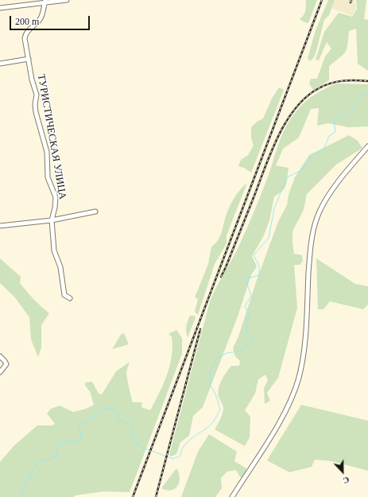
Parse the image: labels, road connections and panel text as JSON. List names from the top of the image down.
{
  "streets": {
    "street": ["ТУРИСТИЧЕСКАЯ УЛИЦА"]
  },
  "scale_bar": "200 m",
  "north": "bottom"
}
